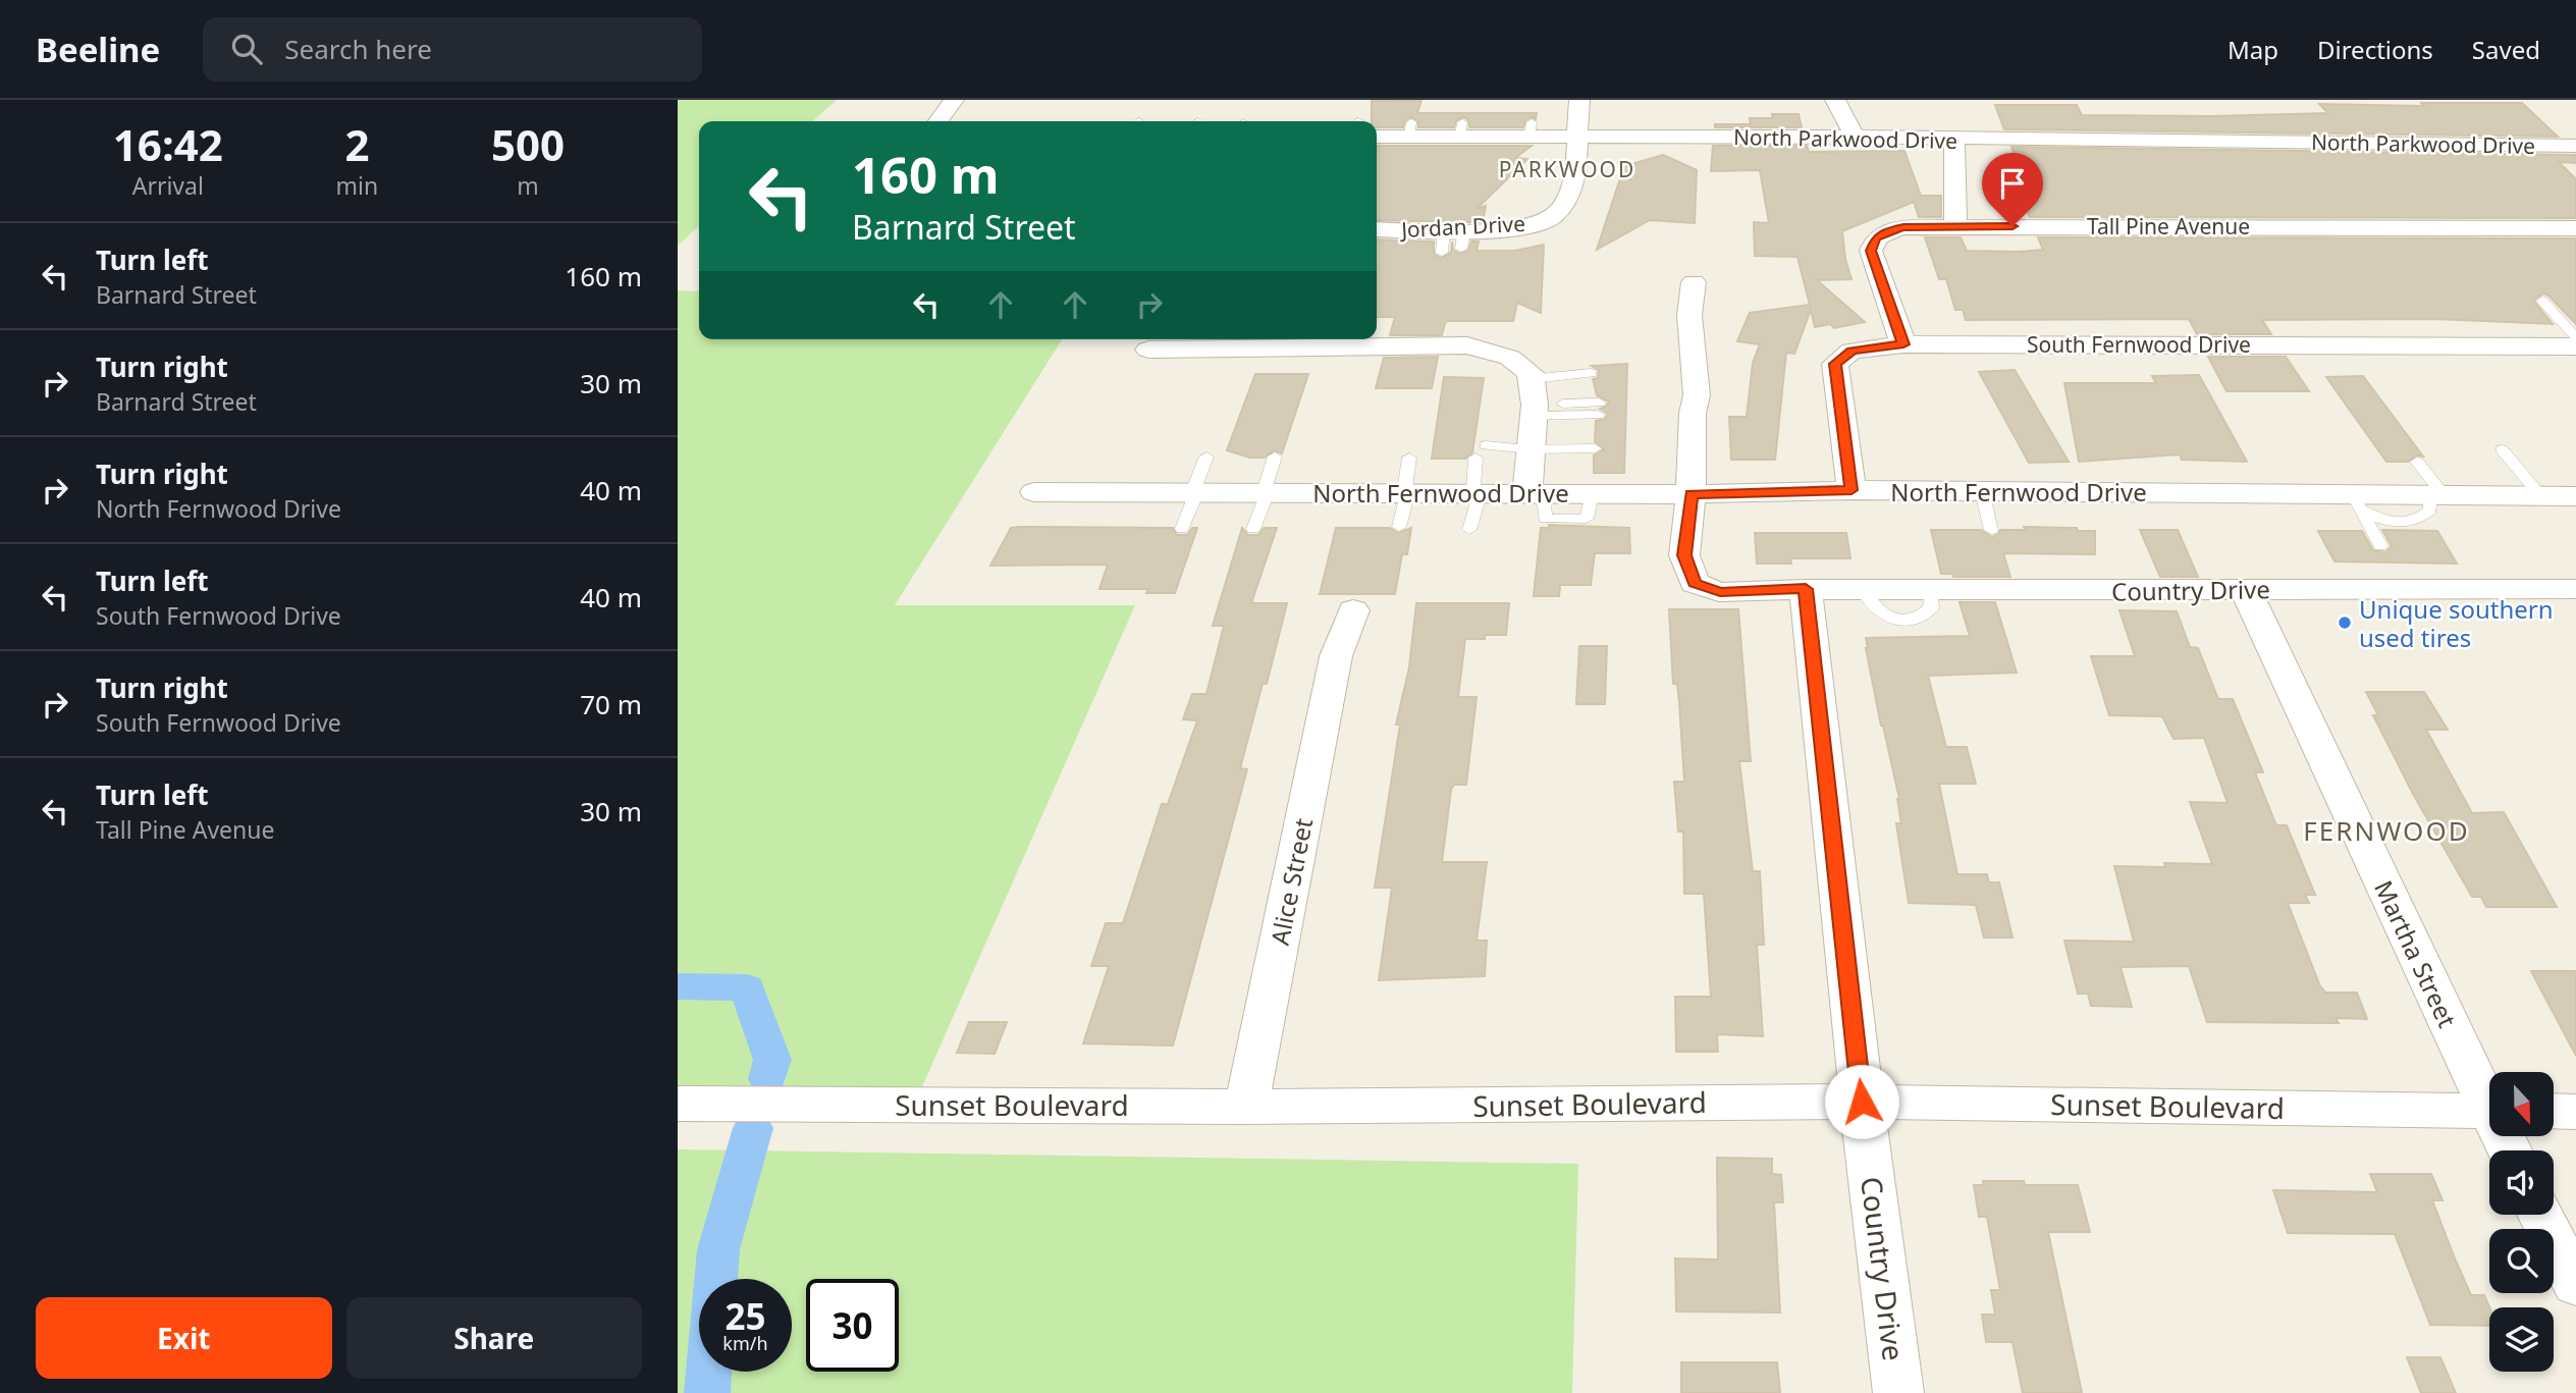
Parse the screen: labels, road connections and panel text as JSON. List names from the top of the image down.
{
  "streets": {
    "street": [
      "North Parkwood Drive",
      "Jordan Drive",
      "Tall Pine Avenue",
      "South Fernwood Drive",
      "North Fernwood Drive",
      "Country Drive",
      "Alice Street",
      "Martha Street",
      "Sunset Boulevard"
    ]
  },
  "crossings": [
    ["North Parkwood Drive", "Jordan Drive"],
    ["Tall Pine Avenue", "South Fernwood Drive"],
    ["South Fernwood Drive", "North Fernwood Drive"],
    ["North Fernwood Drive", "Country Drive"],
    ["Country Drive", "Martha Street"],
    ["Country Drive", "Sunset Boulevard"],
    ["Alice Street", "Sunset Boulevard"]
  ],
  "districts": ["PARKWOOD", "FERNWOOD"],
  "places": ["Unique southern used tires"],
  "north": "bottom",
  "page": {
    "header": "Beeline",
    "search": "Search here",
    "nav": ["Map", "Directions", "Saved"],
    "eta": [
      "16:42",
      "Arrival",
      "2",
      "min",
      "500",
      "m"
    ],
    "turn": ["160 m", "Barnard Street"],
    "list": [
      {
        "name": "Turn left",
        "note": "Barnard Street",
        "value": "160 m"
      },
      {
        "name": "Turn right",
        "note": "Barnard Street",
        "value": "30 m"
      },
      {
        "name": "Turn right",
        "note": "North Fernwood Drive",
        "value": "40 m"
      },
      {
        "name": "Turn left",
        "note": "South Fernwood Drive",
        "value": "40 m"
      },
      {
        "name": "Turn right",
        "note": "South Fernwood Drive",
        "value": "70 m"
      },
      {
        "name": "Turn left",
        "note": "Tall Pine Avenue",
        "value": "30 m"
      }
    ],
    "speed": "25 km/h",
    "limit": "30",
    "buttons": ["Exit", "Share"]
  }
}
